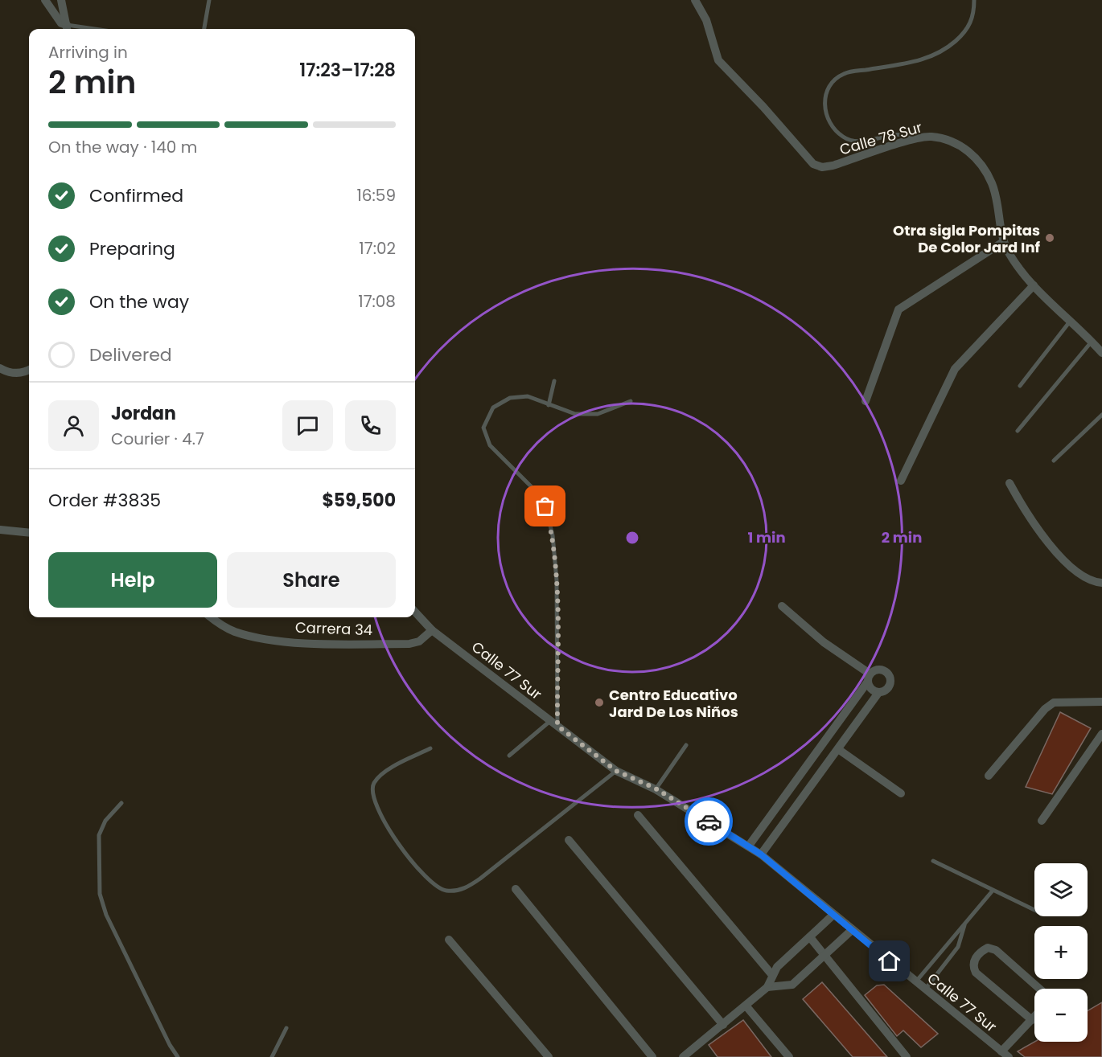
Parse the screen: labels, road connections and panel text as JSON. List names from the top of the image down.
{
  "streets": {
    "street": ["Calle 78 Sur", "Carrera 34", "Calle 77 Sur"]
  },
  "crossings": [
    ["Carrera 34", "Calle 77 Sur"]
  ],
  "places": ["Otra sigla Pompitas De Color Jard Inf", "Centro Educativo Jard De Los Niños"],
  "page": {
    "heading": ["2 min", "Arriving in", "17:23–17:28"],
    "panel": [
      "Jordan",
      "Courier · 4.7",
      "Order #3835",
      "$59,500"
    ],
    "bar": "On the way · 140 m",
    "list": [
      ["Confirmed", "16:59"],
      ["Preparing", "17:02"],
      ["On the way", "17:08"],
      "Delivered"
    ],
    "buttons": ["Help", "Share"],
    "map_buttons": ["+", "−"]
  },
  "rings": ["1 min", "2 min"]
}
